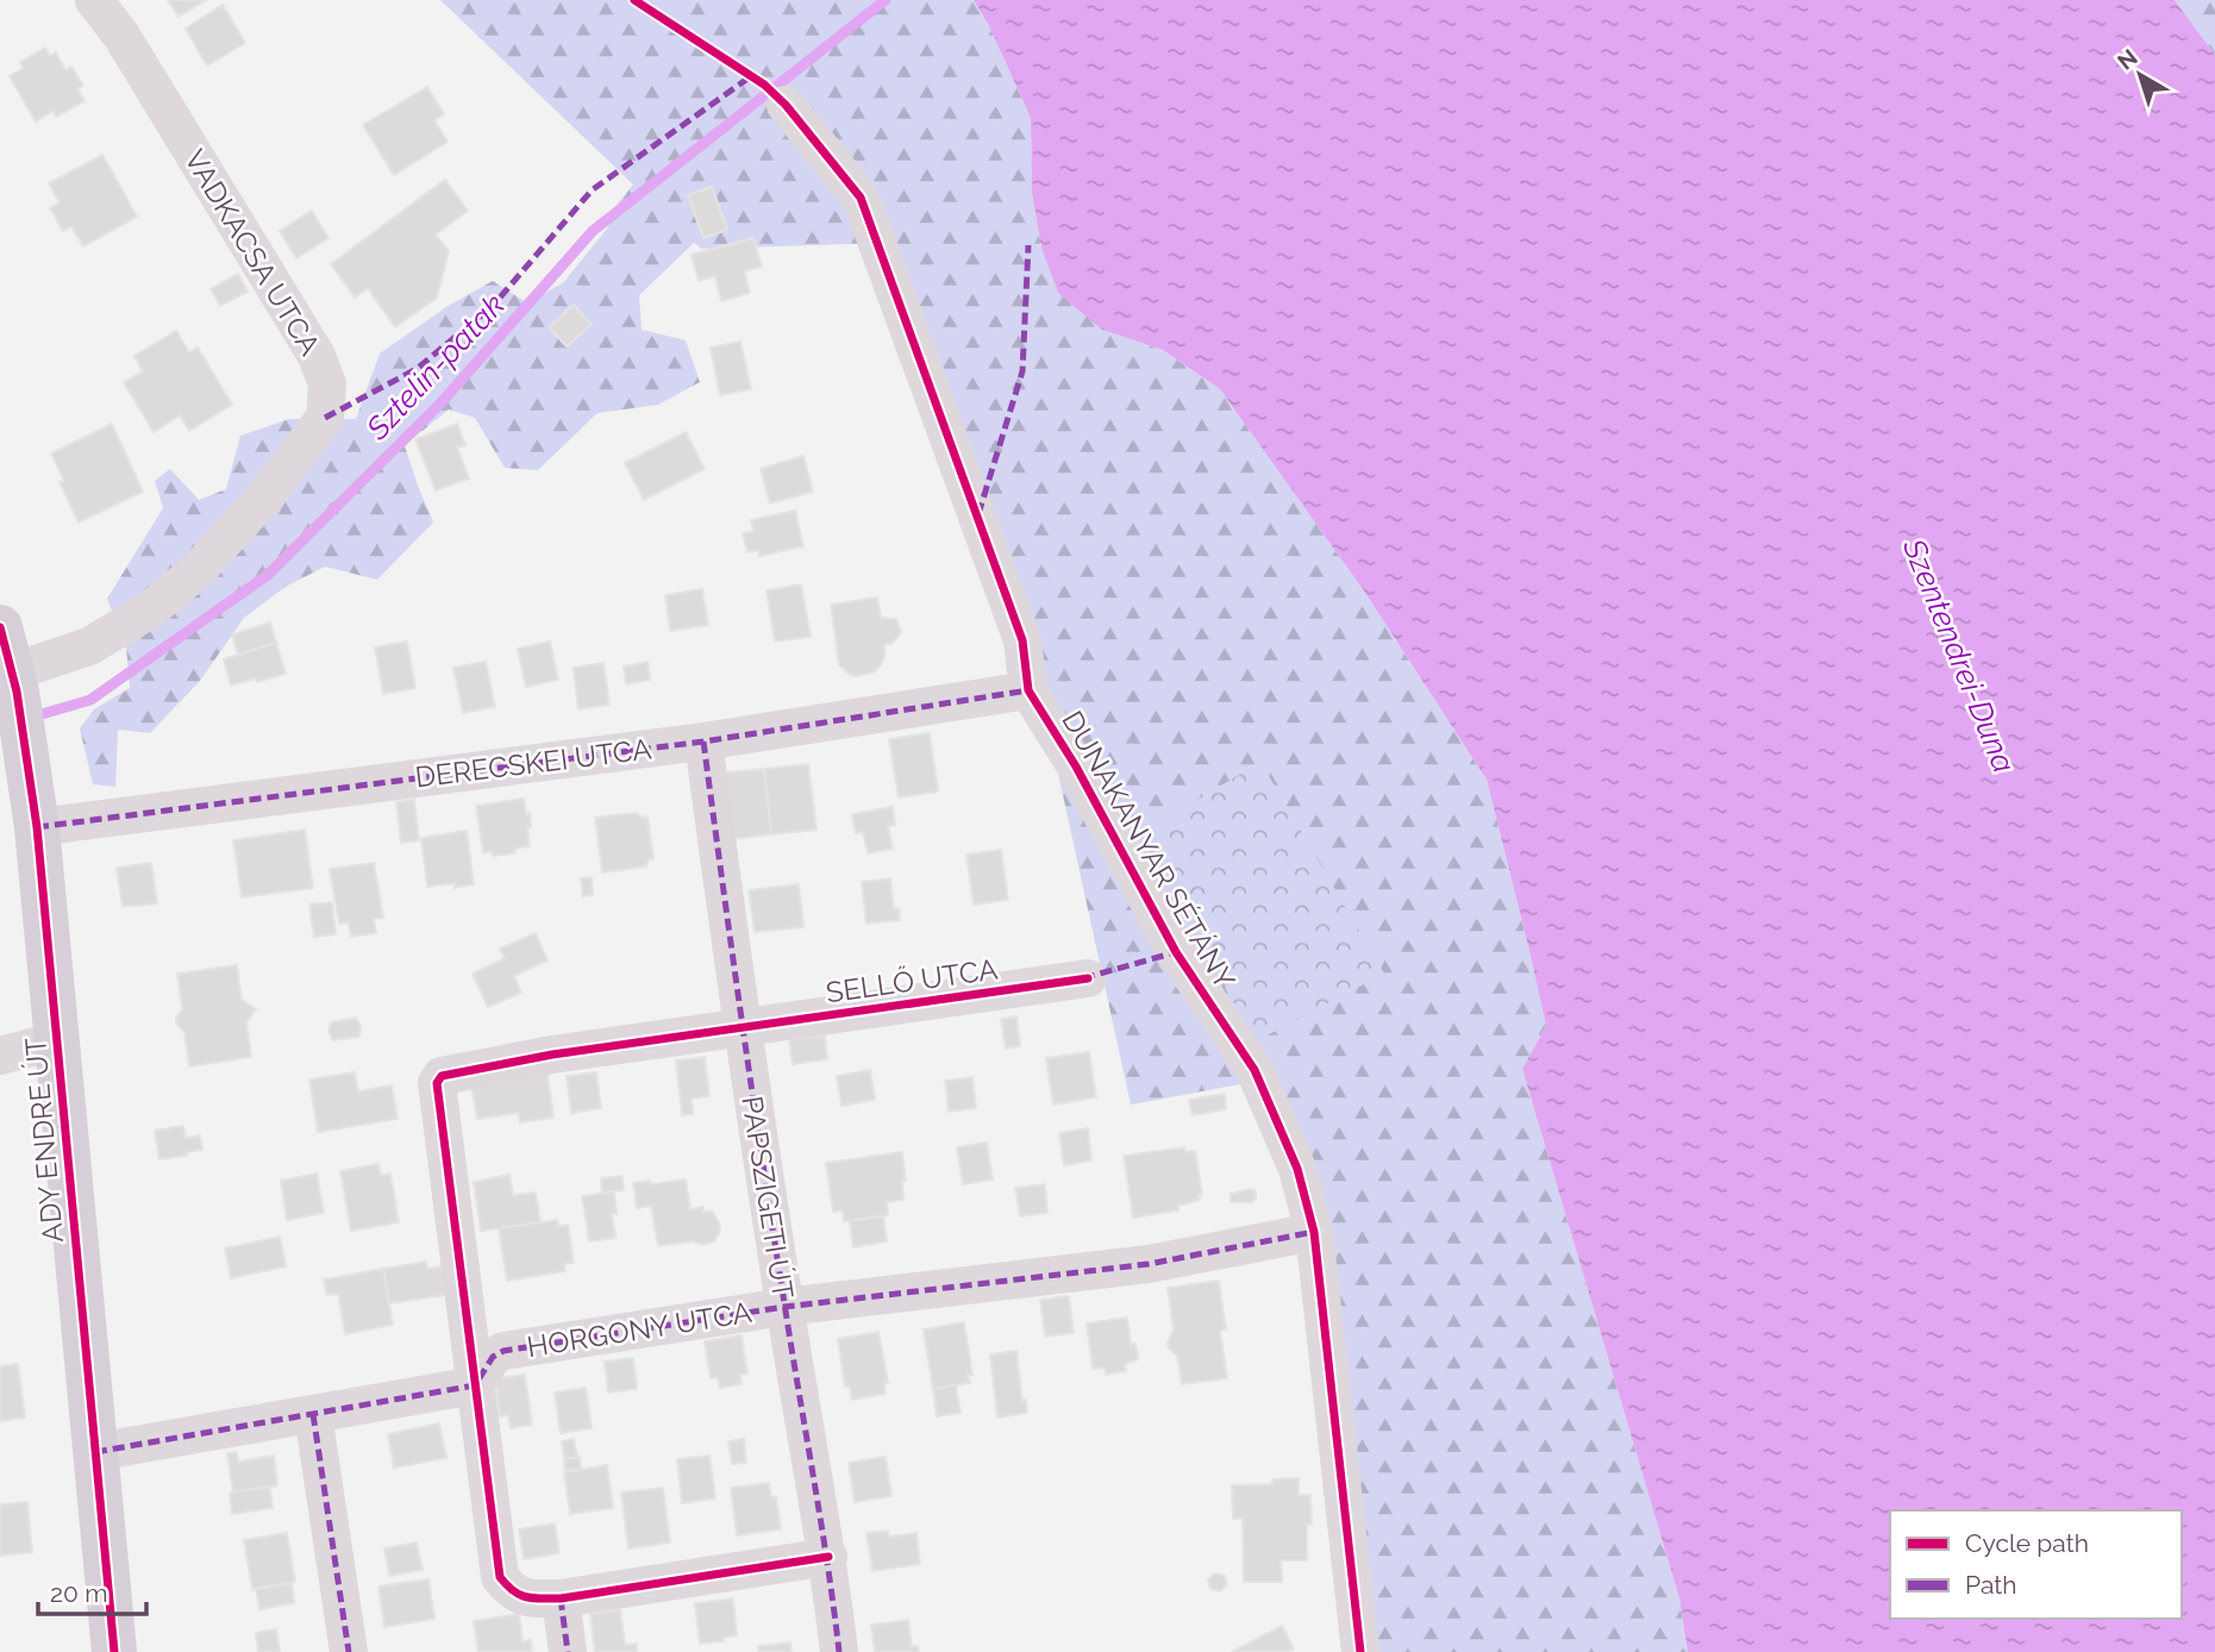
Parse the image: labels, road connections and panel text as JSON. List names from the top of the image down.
{
  "streets": {
    "main road": ["ADY ENDRE ÚT"],
    "street": [
      "VADKACSA UTCA",
      "DERECSKEI UTCA",
      "DUNAKANYAR SÉTÁNY",
      "SELLŐ UTCA",
      "PAPSZIGETI ÚT",
      "HORGONY UTCA"
    ]
  },
  "crossings": [
    ["VADKACSA UTCA", "ADY ENDRE ÚT"],
    ["DERECSKEI UTCA", "DUNAKANYAR SÉTÁNY"],
    ["DERECSKEI UTCA", "ADY ENDRE ÚT"],
    ["DERECSKEI UTCA", "PAPSZIGETI ÚT"],
    ["SELLŐ UTCA", "PAPSZIGETI ÚT"],
    ["SELLŐ UTCA", "HORGONY UTCA"],
    ["PAPSZIGETI ÚT", "HORGONY UTCA"]
  ],
  "water": ["Sztelin-patak", "Szentendrei-Duna"],
  "legend": ["Cycle path", "Path"],
  "scale_bar": "20 m",
  "north": "top left"
}
